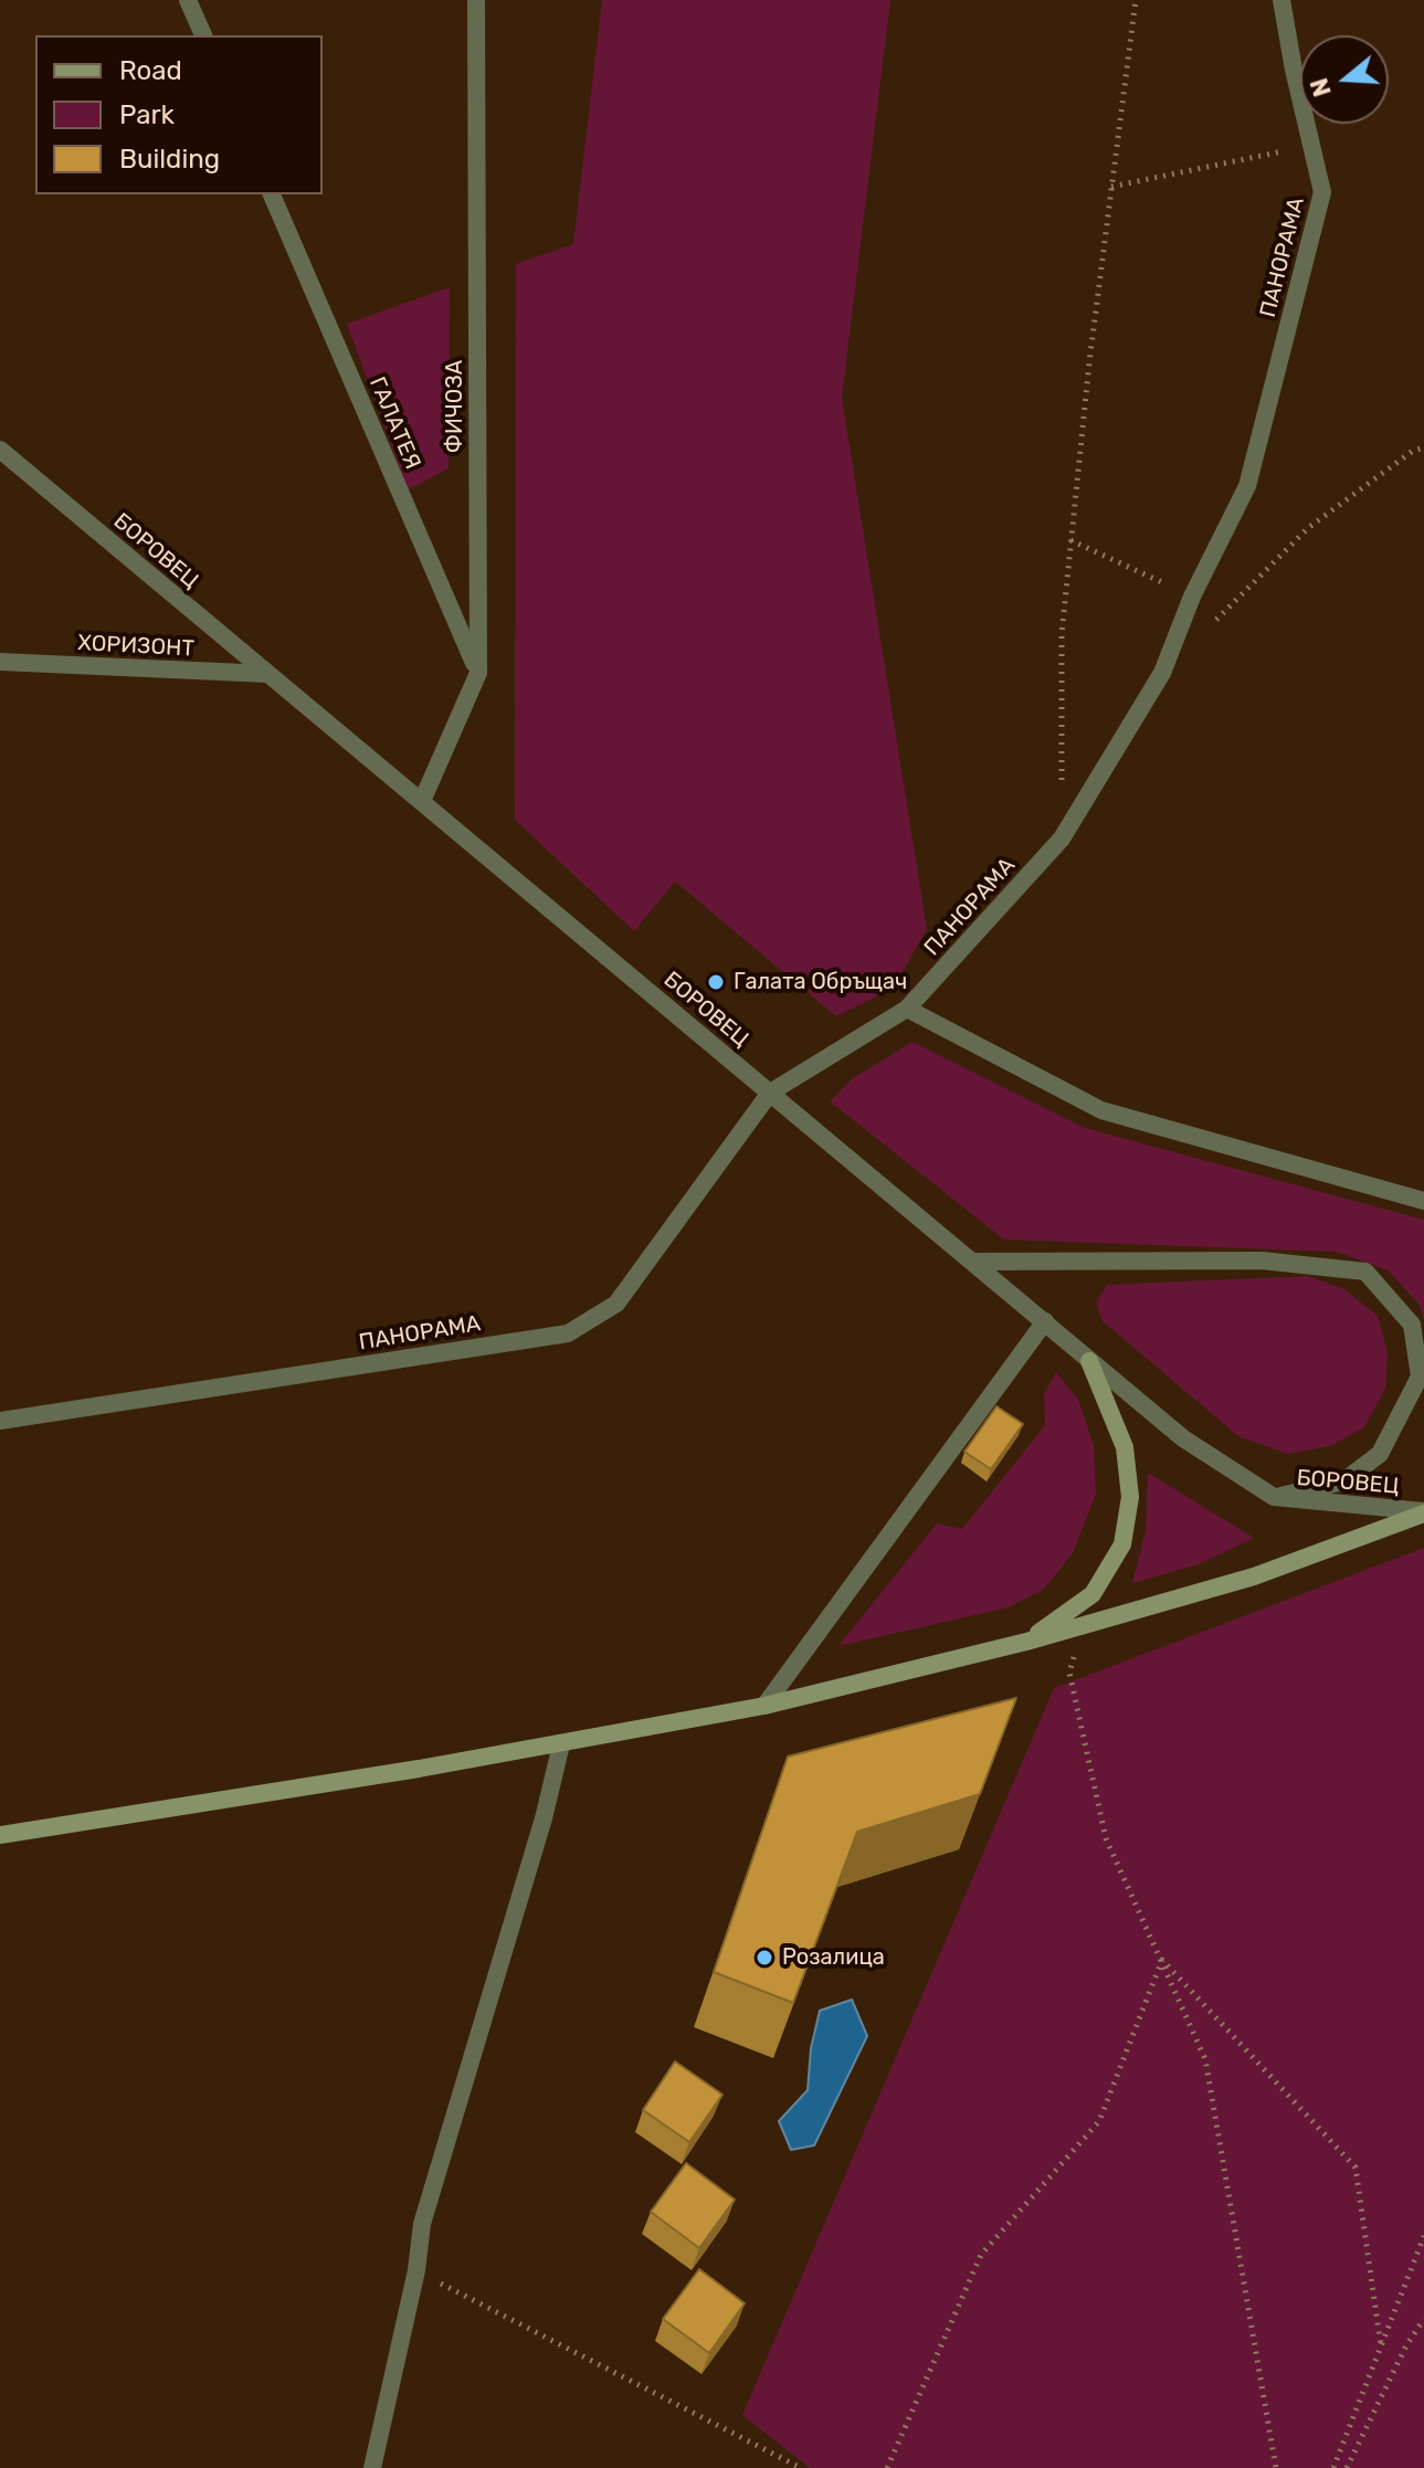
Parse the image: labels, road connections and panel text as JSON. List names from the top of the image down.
{
  "streets": {
    "street": [
      "ПАНОРАМА",
      "ФИЧОЗА",
      "ГАЛАТЕЯ",
      "БОРОВЕЦ",
      "ХОРИЗОНТ"
    ]
  },
  "crossings": [
    ["ПАНОРАМА", "БОРОВЕЦ"],
    ["ФИЧОЗА", "ГАЛАТЕЯ"],
    ["ФИЧОЗА", "БОРОВЕЦ"],
    ["БОРОВЕЦ", "ХОРИЗОНТ"]
  ],
  "places": ["Галата Обръщач", "Розалица"],
  "legend": ["Road", "Park", "Building"],
  "north": "left"
}
